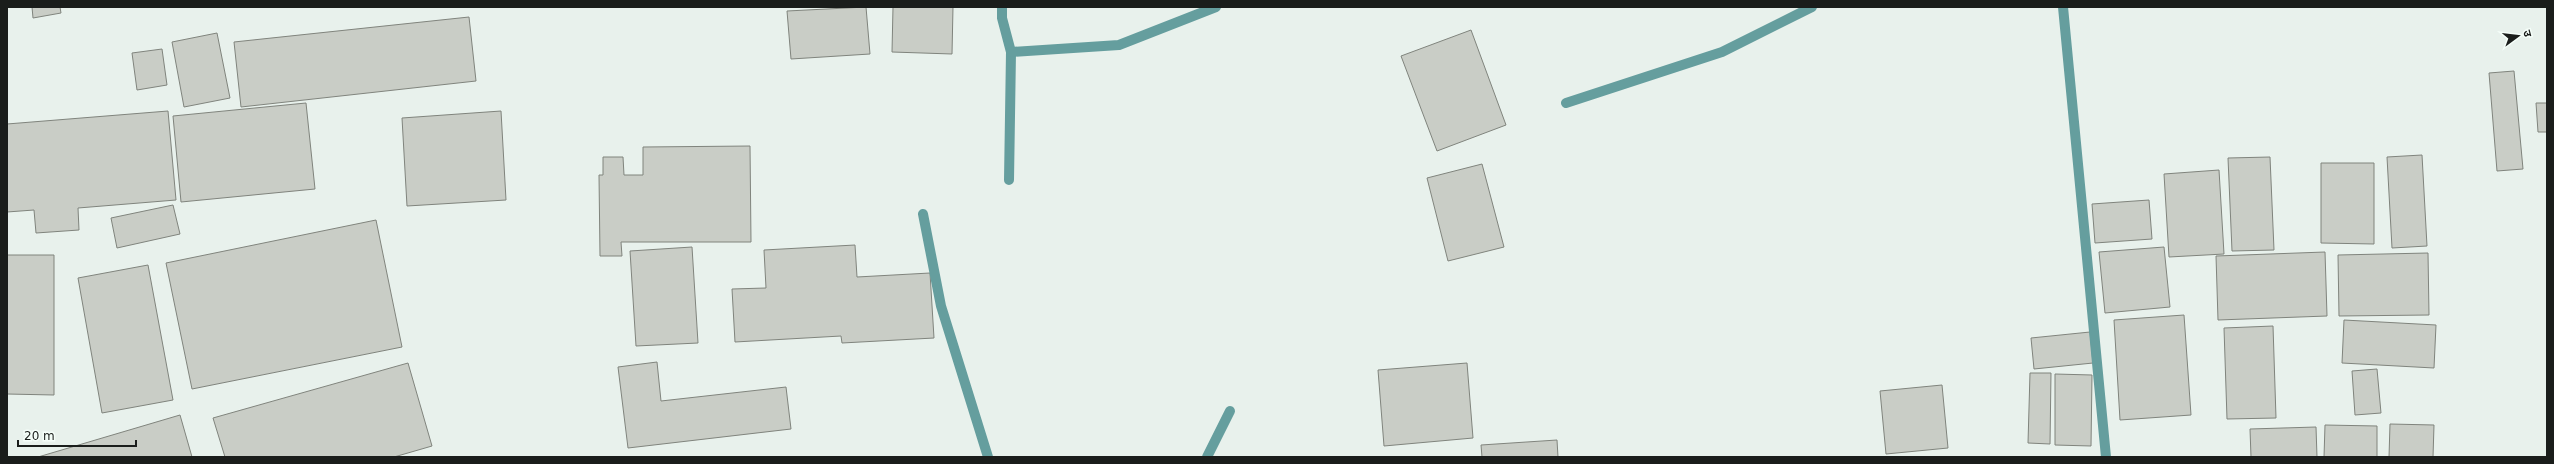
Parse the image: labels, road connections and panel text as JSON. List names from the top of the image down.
{
  "scale_bar": "20 m",
  "north": "right"
}
